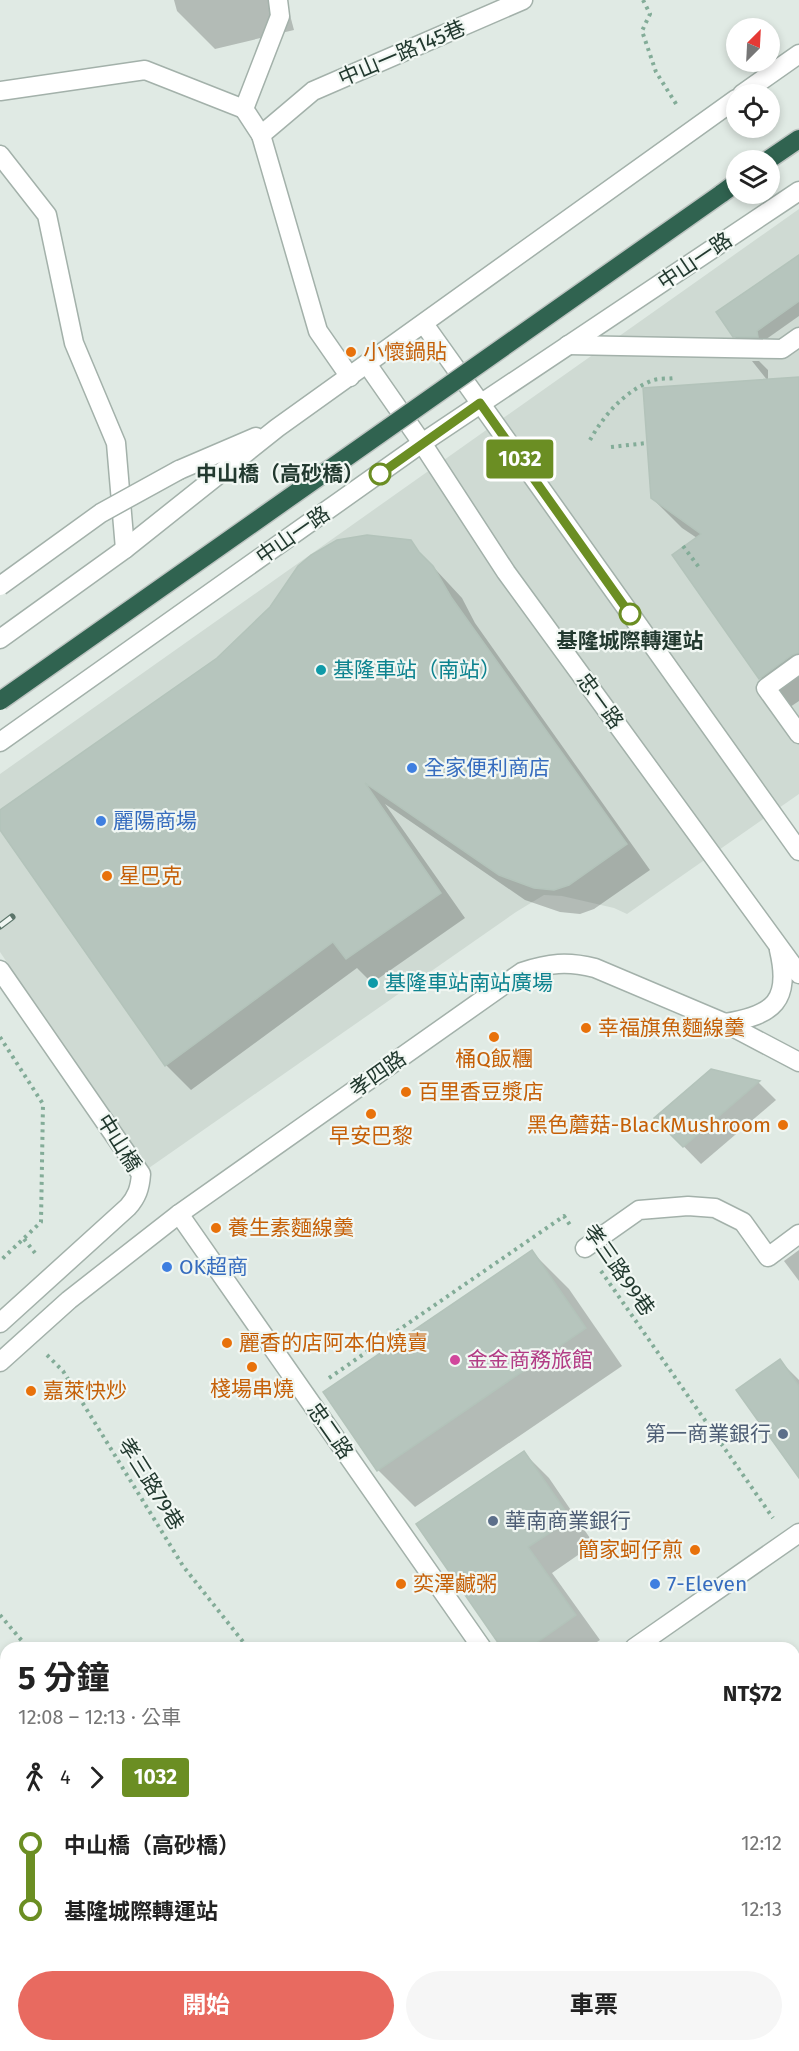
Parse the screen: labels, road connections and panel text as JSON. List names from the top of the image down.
{
  "streets": {
    "street": [
      "中山一路145巷",
      "中山一路",
      "忠一路",
      "孝四路",
      "中山橋",
      "忠二路"
    ],
    "path": ["孝三路99巷", "孝三路79巷"]
  },
  "crossings": [
    ["中山一路", "忠一路"],
    ["孝四路", "忠二路"],
    ["孝四路", "孝三路79巷"],
    ["孝三路99巷", "忠二路"]
  ],
  "places": [
    "小懷鍋貼",
    "中山橋（高砂橋）",
    "基隆城際轉運站",
    "基隆車站（南站）",
    "全家便利商店",
    "麗陽商場",
    "星巴克",
    "基隆車站南站廣場",
    "幸福旗魚麵線羹",
    "桶Q飯糰",
    "百里香豆漿店",
    "早安巴黎",
    "黑色蘑菇-BlackMushroom",
    "養生素麵線羹",
    "OK超商",
    "麗香的店阿本伯燒賣",
    "金金商務旅館",
    "棧場串燒",
    "嘉萊快炒",
    "第一商業銀行",
    "華南商業銀行",
    "簡家蚵仔煎",
    "奕澤鹹粥",
    "7-Eleven"
  ],
  "lines": ["bus line 1032"],
  "north": "top right",
  "page": {
    "on_map": "1032",
    "heading": ["5 分鐘", "12:08 – 12:13 · 公車", "NT$72"],
    "legs": ["4", "1032"],
    "list": [
      {
        "name": "中山橋（高砂橋）",
        "value": "12:12"
      },
      {
        "name": "基隆城際轉運站",
        "value": "12:13"
      }
    ],
    "buttons": ["開始", "車票"]
  }
}
